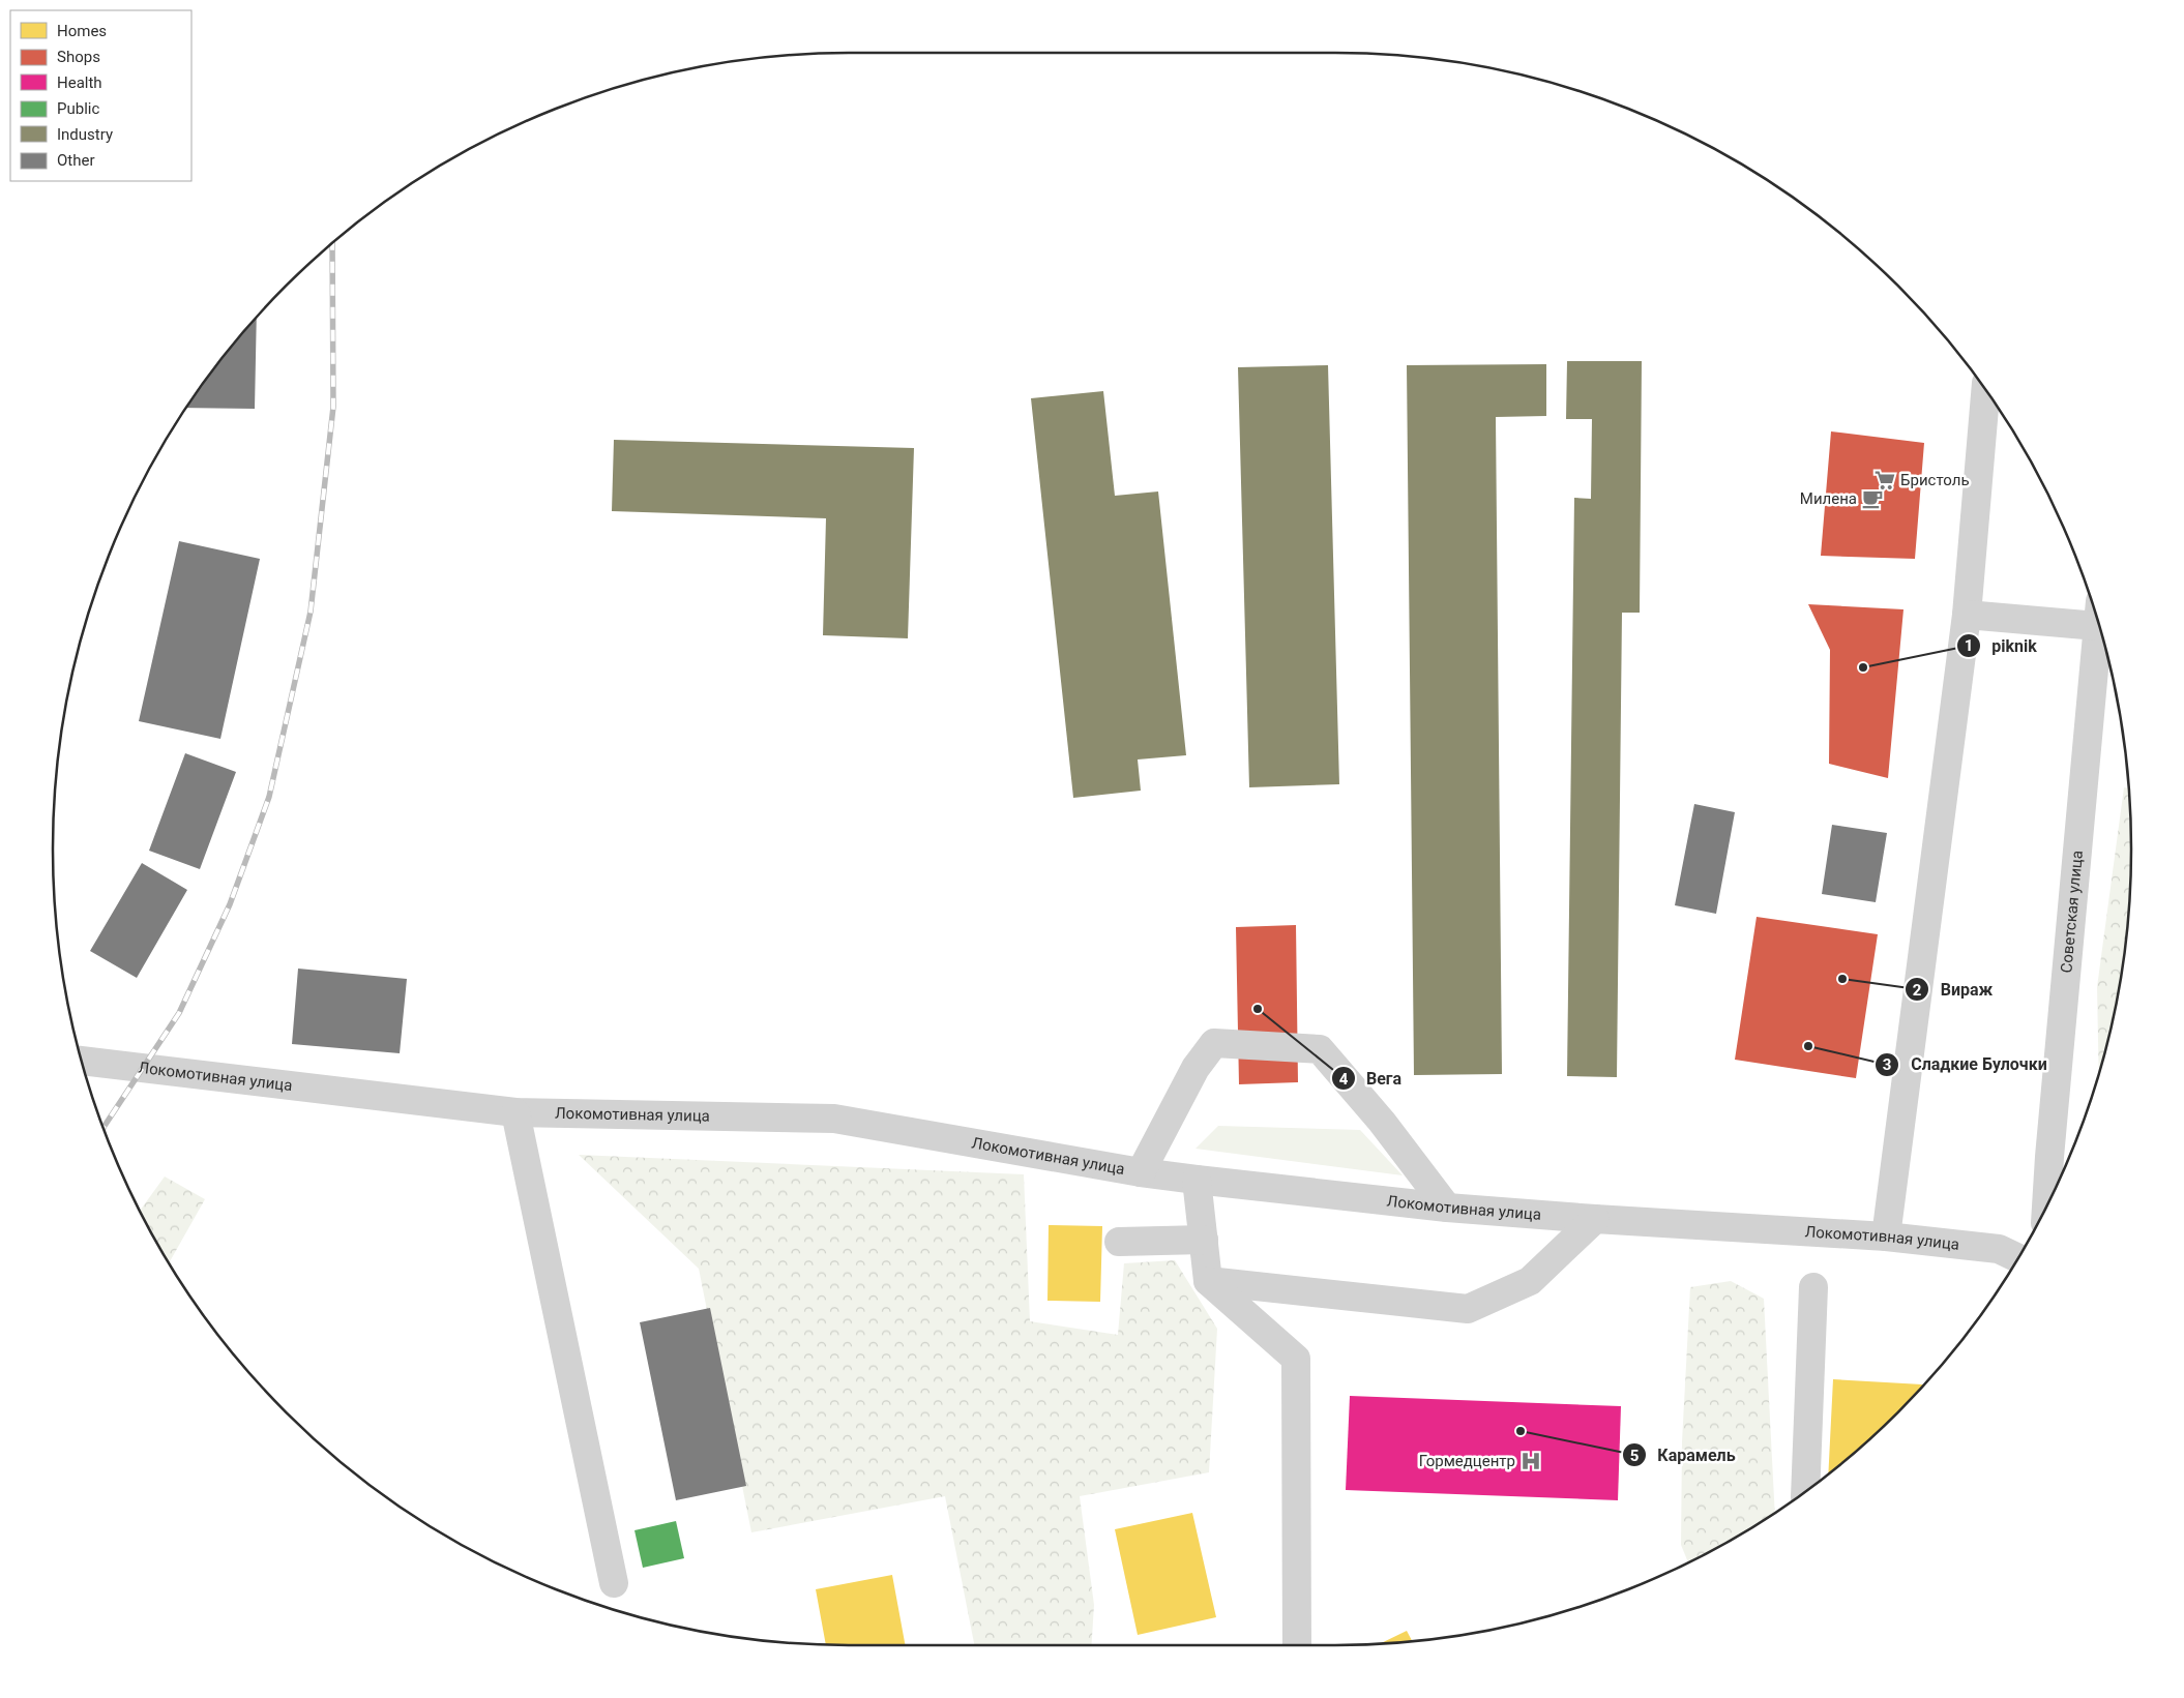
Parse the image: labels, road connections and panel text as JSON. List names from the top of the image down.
{
  "streets": {
    "street": ["Советская улица", "Локомотивная улица"]
  },
  "places": {
    "supermarket": ["Бристоль"],
    "cafe": ["Милена"],
    "other": [
      "piknik",
      "Вираж",
      "Вега",
      "Сладкие Булочки",
      "Карамель"
    ],
    "hospital": ["Гормедцентр"]
  },
  "legend": [
    "Homes",
    "Shops",
    "Health",
    "Public",
    "Industry",
    "Other"
  ]
}
